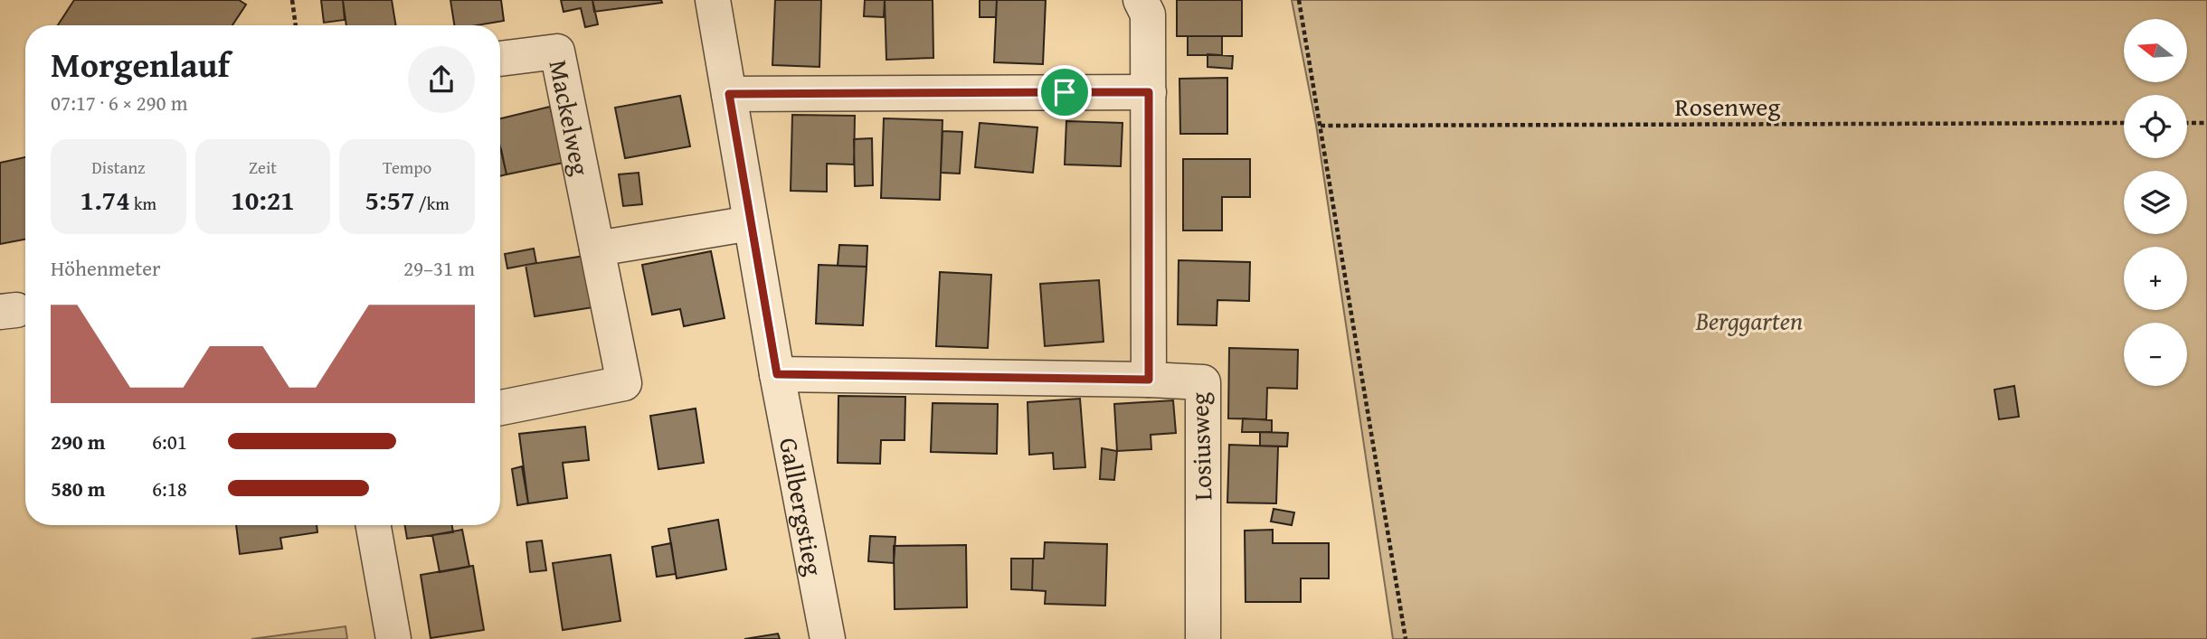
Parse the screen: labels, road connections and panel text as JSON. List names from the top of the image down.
{
  "streets": {
    "street": ["Mackelweg", "Losiusweg", "Gallbergstieg"],
    "path": ["Rosenweg"]
  },
  "parks": ["Berggarten"],
  "north": "left",
  "page": {
    "map_buttons": ["+", "−"],
    "heading": ["Morgenlauf", "07:17 · 6 × 290 m"],
    "stats": [
      ["Distanz", "1.74 km"],
      ["Zeit", "10:21"],
      ["Tempo", "5:57 /km"]
    ],
    "chart": ["Höhenmeter", "29–31 m"],
    "list": [
      {
        "name": "290 m",
        "note": "6:01"
      },
      {
        "name": "580 m",
        "note": "6:18"
      }
    ]
  }
}
